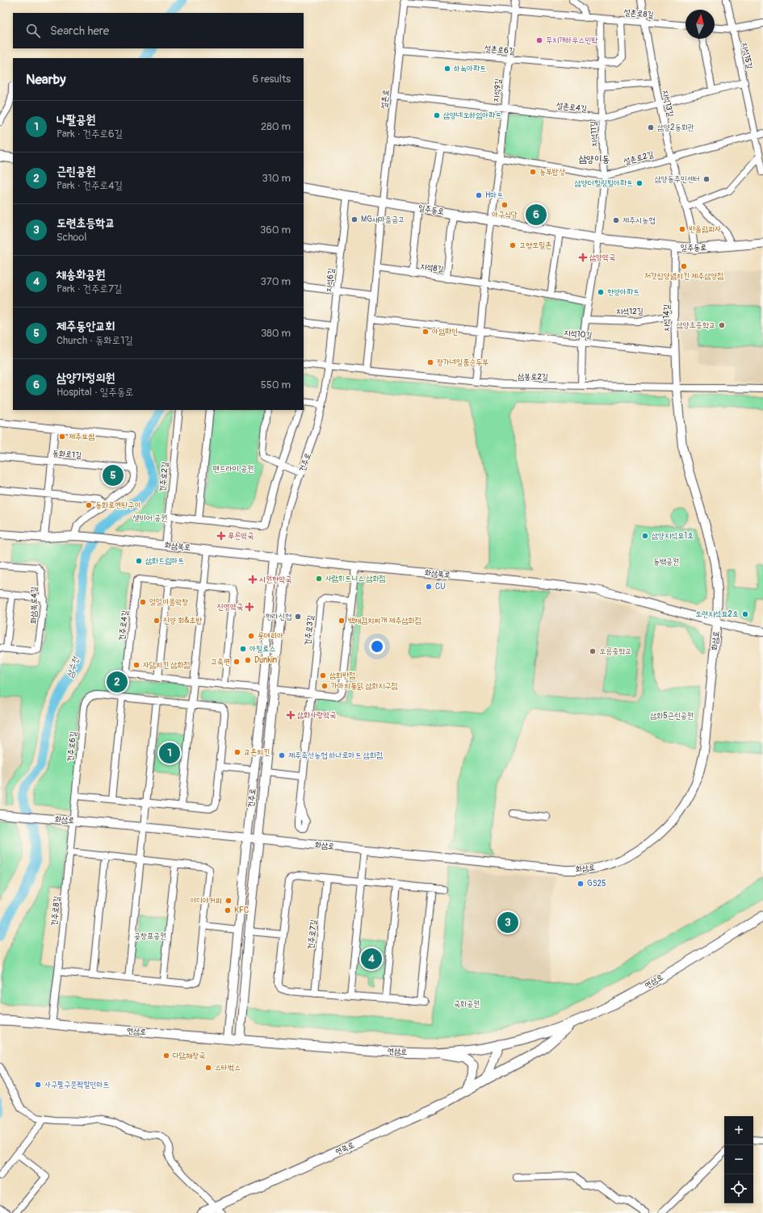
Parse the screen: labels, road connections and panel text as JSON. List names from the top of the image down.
{
  "streets": {
    "main road": ["일주동로", "연삼로", "연북로"],
    "street": [
      "설촌로8길",
      "설촌로6길",
      "지석15길",
      "지석9길",
      "설촌로",
      "지석13길",
      "설촌로4길",
      "지석11길",
      "설촌로2길",
      "지석8길",
      "지석6길",
      "지석12길",
      "지석14길",
      "지석10길",
      "삼봉로2길",
      "동화로1길",
      "건주로",
      "건주로2길",
      "화삼북로",
      "화삼북로4길",
      "건주로4길",
      "건주로3길",
      "화삼로",
      "건주로6길",
      "건주로8길",
      "건주로7길"
    ]
  },
  "crossings": [
    ["설촌로8길", "지석9길"],
    ["설촌로8길", "설촌로"],
    ["설촌로8길", "지석13길"],
    ["설촌로8길", "지석11길"],
    ["설촌로6길", "지석9길"],
    ["설촌로6길", "설촌로"],
    ["설촌로6길", "지석11길"],
    ["지석15길", "설촌로4길"],
    ["지석15길", "설촌로2길"],
    ["지석9길", "설촌로4길"],
    ["지석9길", "설촌로2길"],
    ["지석9길", "일주동로"],
    ["설촌로", "설촌로4길"],
    ["설촌로", "설촌로2길"],
    ["설촌로", "일주동로"],
    ["지석13길", "설촌로4길"],
    ["지석13길", "설촌로2길"],
    ["지석13길", "일주동로"],
    ["설촌로4길", "지석11길"],
    ["지석11길", "설촌로2길"],
    ["지석11길", "일주동로"],
    ["일주동로", "지석6길"],
    ["일주동로", "지석14길"],
    ["지석6길", "삼봉로2길"],
    ["지석6길", "건주로"],
    ["지석12길", "지석14길"],
    ["지석14길", "지석10길"],
    ["지석14길", "삼봉로2길"],
    ["지석14길", "화삼로"],
    ["삼봉로2길", "건주로"],
    ["삼봉로2길", "화삼로"],
    ["건주로", "화삼북로"],
    ["건주로", "건주로4길"],
    ["건주로", "화삼로"],
    ["건주로", "연삼로"],
    ["건주로2길", "화삼북로"],
    ["화삼북로", "화삼로"],
    ["화삼로", "건주로8길"],
    ["건주로6길", "건주로8길"],
    ["건주로8길", "연삼로"],
    ["연삼로", "연북로"]
  ],
  "districts": ["삼양이동"],
  "water": ["삼수천"],
  "parks": [
    "맨드라미 공원",
    "샐비어 공원",
    "동백공원",
    "삼화5근린공원",
    "곶창포공원",
    "국화공원"
  ],
  "places": {
    "other": [
      "무지개하우스민박",
      "하녹아파트",
      "삼양네오하임아파트",
      "삼양2동회관",
      "농부밥상",
      "삼양동주민센터",
      "삼양더힐링빌아파트",
      "H마트",
      "아구식당",
      "MG새마을금고",
      "제주시농협",
      "반올림피자",
      "고향모밀촌",
      "처갓집양념치킨 제주삼양점",
      "한양아파트",
      "삼양초등학교",
      "아임파인",
      "장가네일품순두부",
      "제주보쌈",
      "동화로연탄구이",
      "삼양지석묘1호",
      "삼화드림마트",
      "사람휘트니스 삼화점",
      "CU",
      "얼얼이불막창",
      "도련지석묘2호",
      "한라신협",
      "진양 회&초밥",
      "백채김치찌개 제주삼화점",
      "롯데리아",
      "아빌로스",
      "오름중학교",
      "Dunkin'",
      "고죽면",
      "자담치킨 삼화점",
      "삼화반점",
      "가마치통닭 삼화지구점",
      "교촌치킨",
      "제주축산농협 하나로마트 삼화점",
      "GS25",
      "이디야커피",
      "KFC",
      "다담해장국",
      "스타벅스",
      "사구팔구문짝할인마트"
    ],
    "health": [
      "삼양약국",
      "푸른약국",
      "시원한약국",
      "진영약국",
      "삼화사랑약국"
    ]
  },
  "north": "top",
  "page": {
    "search": "Search here",
    "heading": ["Nearby", "6 results"],
    "list": [
      {
        "mark": "1",
        "name": "나팔공원",
        "note": "Park · 건주로6길",
        "value": "280 m"
      },
      {
        "mark": "2",
        "name": "근린공원",
        "note": "Park · 건주로4길",
        "value": "310 m"
      },
      {
        "mark": "3",
        "name": "도련초등학교",
        "note": "School",
        "value": "360 m"
      },
      {
        "mark": "4",
        "name": "채송화공원",
        "note": "Park · 건주로7길",
        "value": "370 m"
      },
      {
        "mark": "5",
        "name": "제주동안교회",
        "note": "Church · 동화로1길",
        "value": "380 m"
      },
      {
        "mark": "6",
        "name": "삼양가정의원",
        "note": "Hospital · 일주동로",
        "value": "550 m"
      }
    ],
    "pins": [
      "6",
      "5",
      "2",
      "1",
      "3",
      "4"
    ],
    "map_buttons": ["+", "−"]
  }
}
